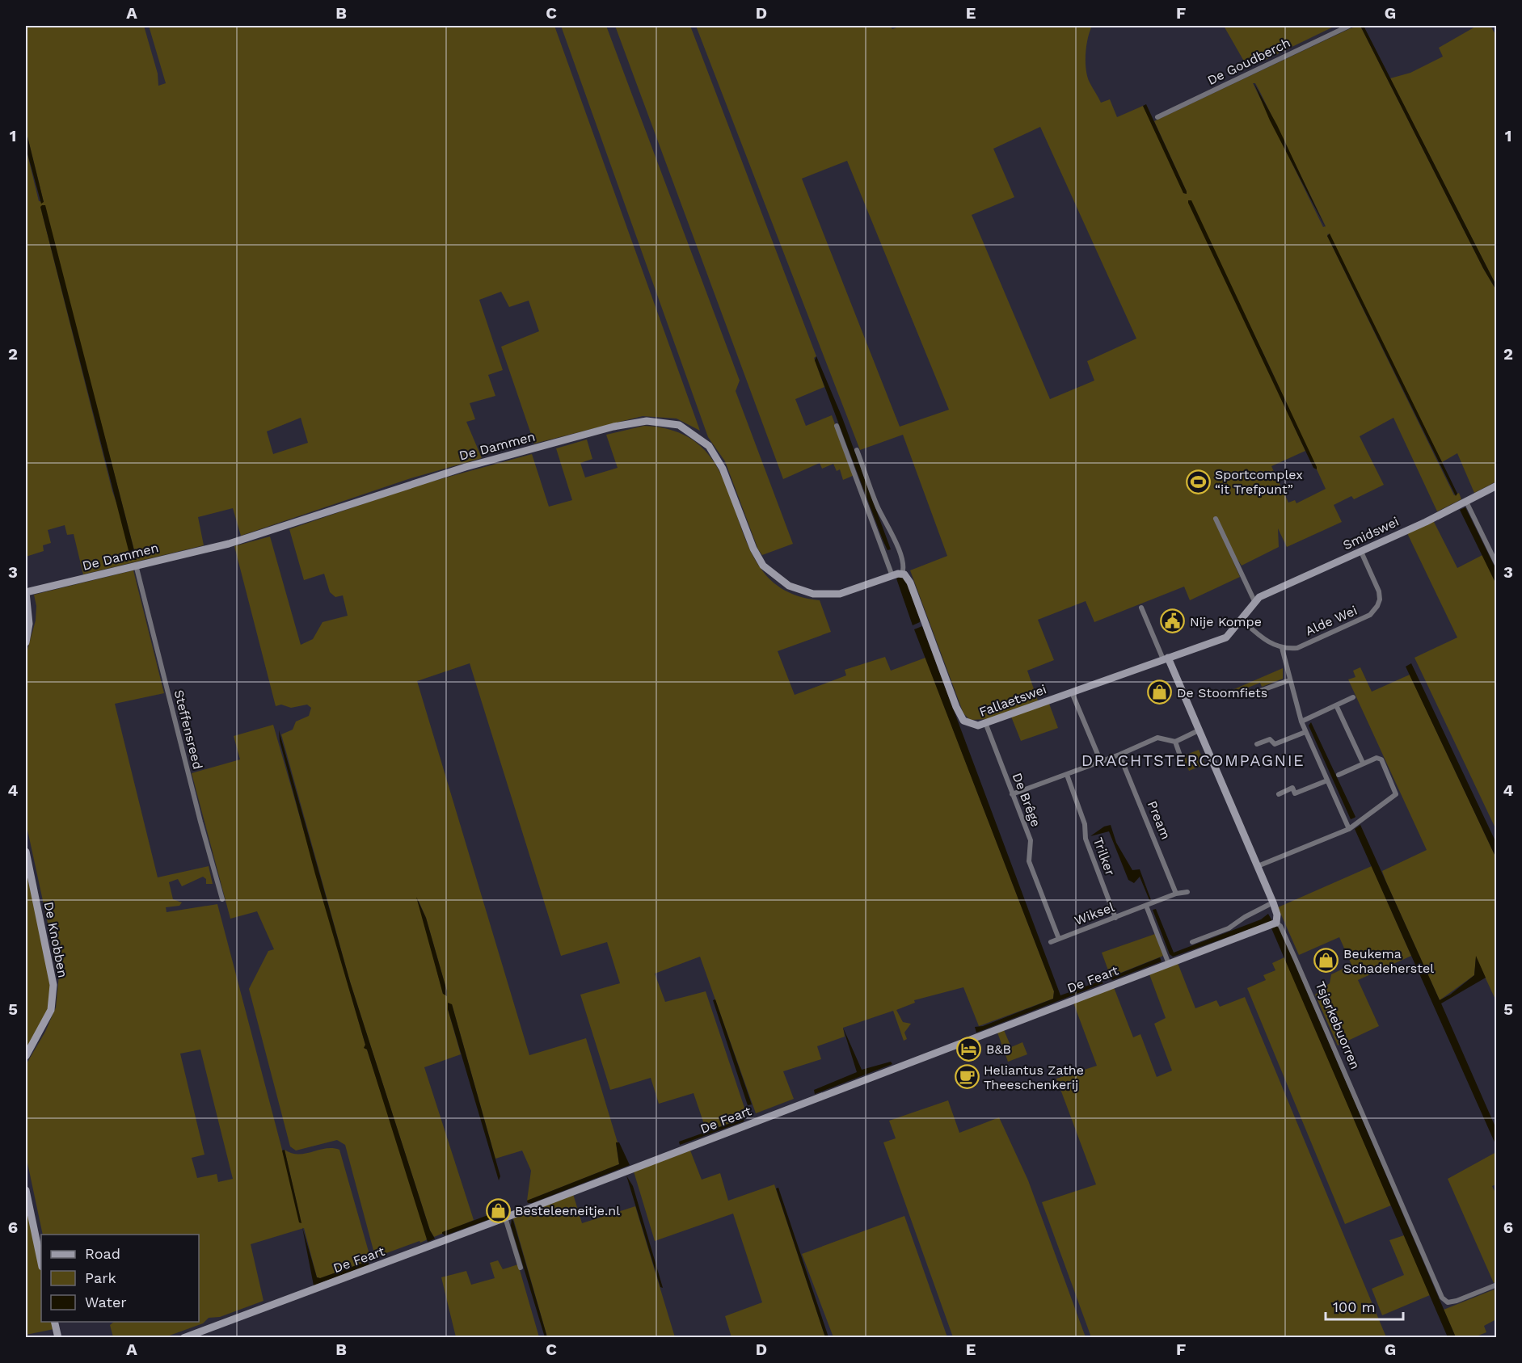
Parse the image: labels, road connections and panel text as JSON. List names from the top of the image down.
{
  "streets": {
    "street": [
      "De Goudberch",
      "De Dammen",
      "Smidswei",
      "Alde Wei",
      "Fallaetswei",
      "Steffensreed",
      "De Brêge",
      "Pream",
      "Trilker",
      "Wiksel",
      "De Knobben",
      "De Feart",
      "Tsjerkebuorren"
    ]
  },
  "crossings": [
    ["De Dammen", "Steffensreed"],
    ["Smidswei", "Alde Wei"],
    ["Fallaetswei", "De Brêge"],
    ["Fallaetswei", "Tsjerkebuorren"],
    ["De Brêge", "Wiksel"],
    ["Pream", "Wiksel"],
    ["Trilker", "Wiksel"],
    ["De Feart", "Tsjerkebuorren"]
  ],
  "districts": ["DRACHTSTERCOMPAGNIE"],
  "places": {
    "sports": ["Sportcomplex “it Trefpunt”"],
    "public building": ["Nije Kompe"],
    "shop": ["De Stoomfiets", "Beukema Schadeherstel", "Besteleeneitje.nl"],
    "hotel": ["B&B"],
    "cafe": ["Heliantus Zathe Theeschenkerij"]
  },
  "legend": ["Road", "Park", "Water"],
  "scale_bar": "100 m",
  "grid": {
    "columns": [
      "A",
      "B",
      "C",
      "D",
      "E",
      "F",
      "G"
    ],
    "rows": [
      "1",
      "2",
      "3",
      "4",
      "5",
      "6"
    ]
  }
}
